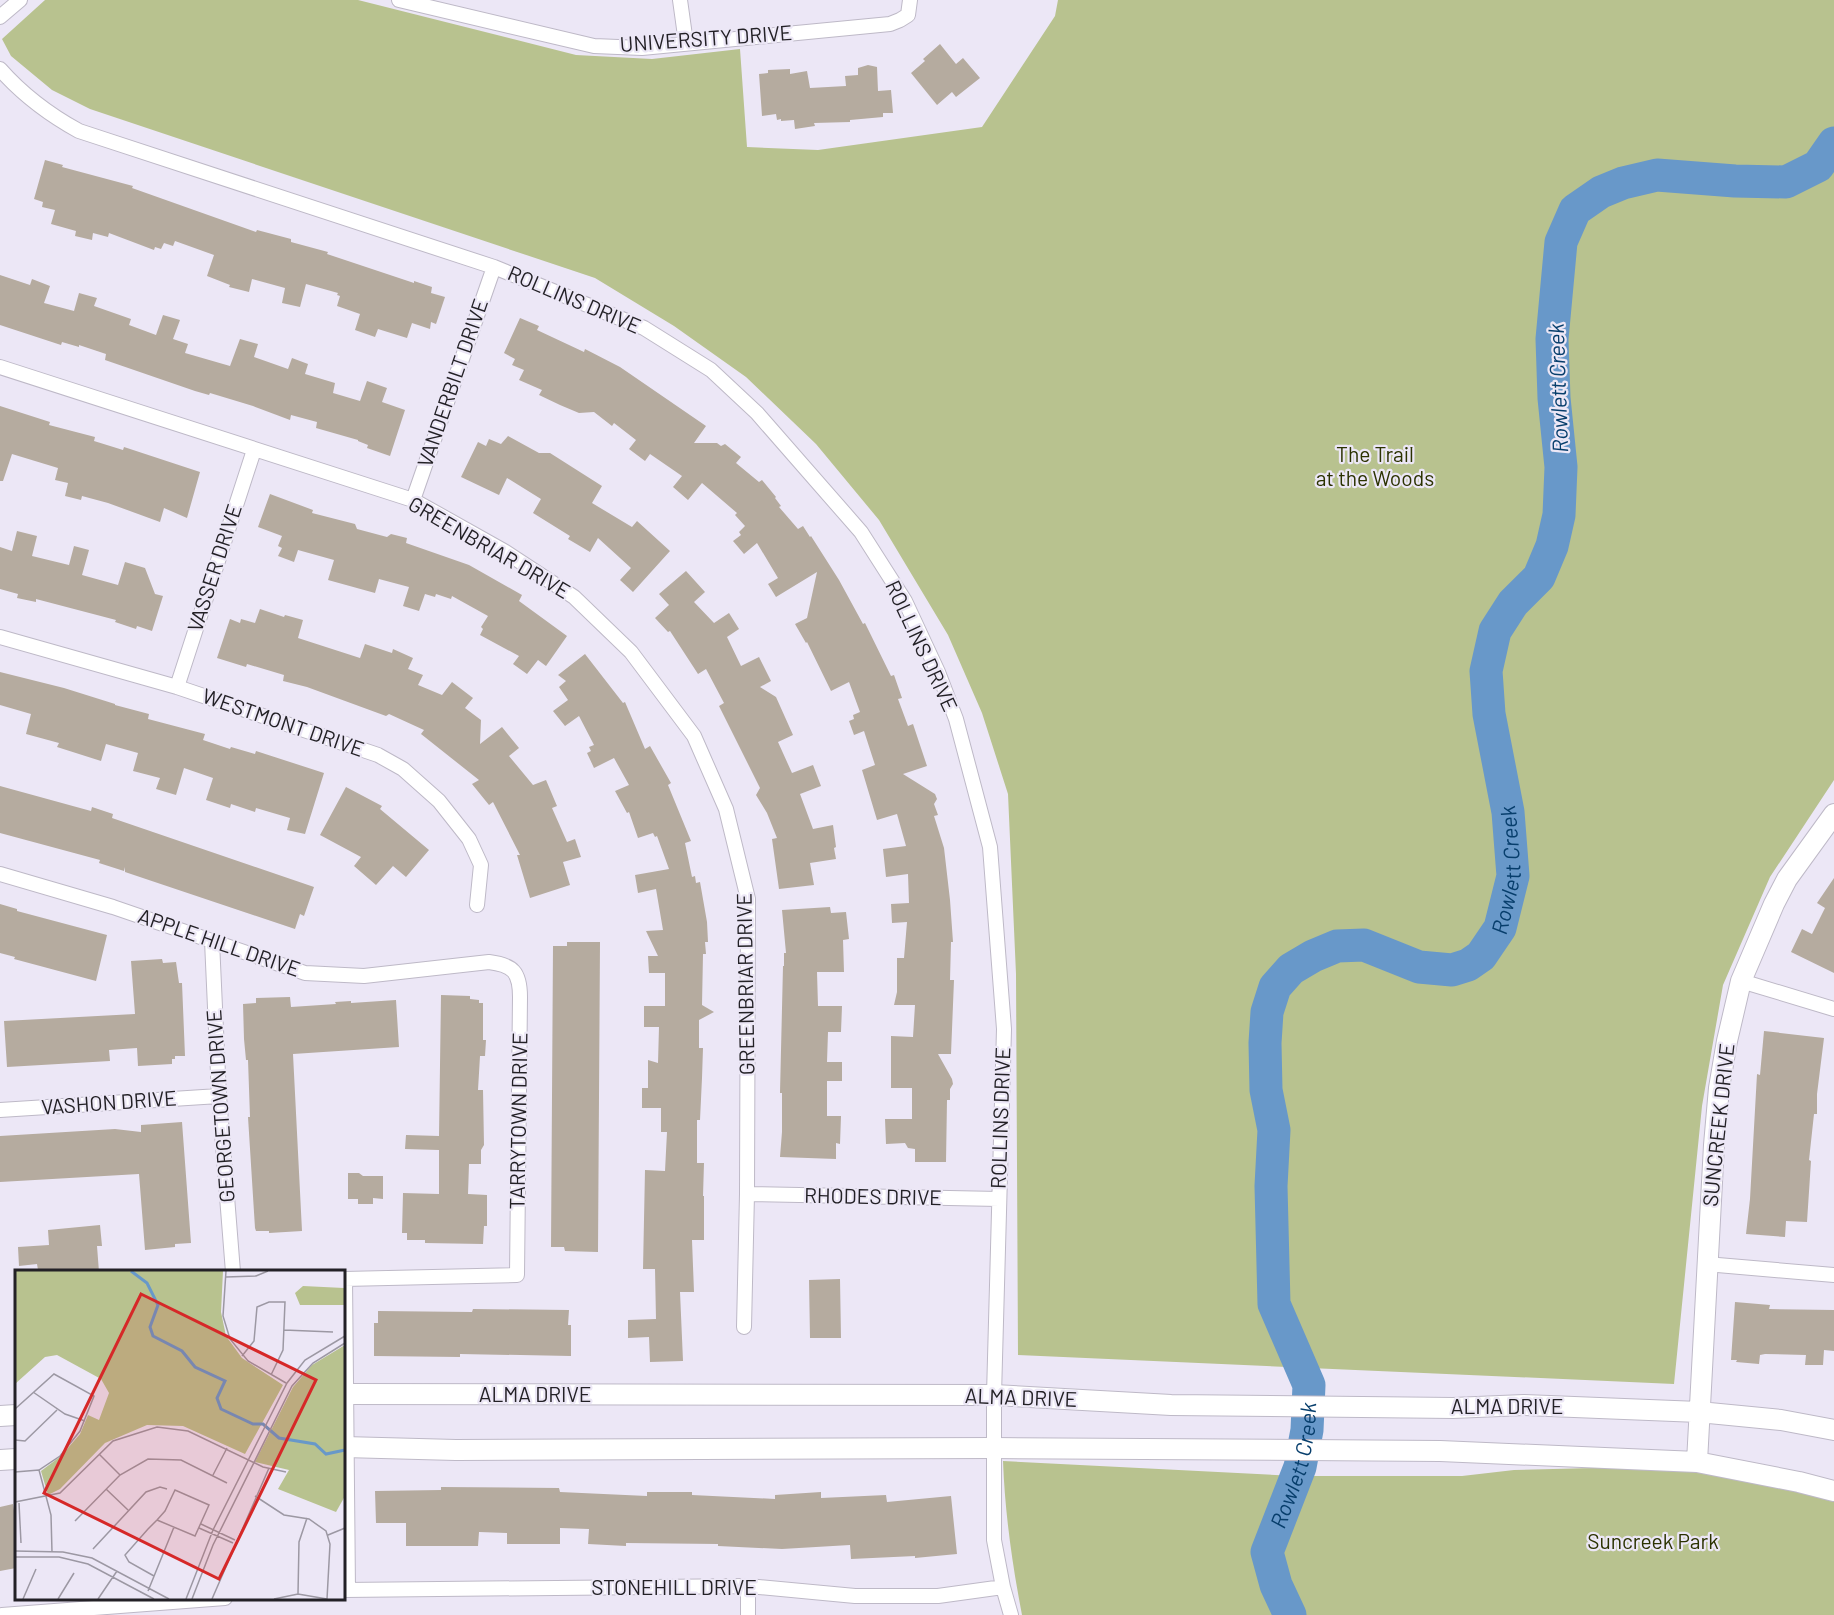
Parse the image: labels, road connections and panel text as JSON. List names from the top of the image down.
{
  "streets": {
    "main road": ["SUNCREEK DRIVE", "ALMA DRIVE"],
    "street": [
      "UNIVERSITY DRIVE",
      "ROLLINS DRIVE",
      "VANDERBILT DRIVE",
      "GREENBRIAR DRIVE",
      "VASSER DRIVE",
      "WESTMONT DRIVE",
      "APPLE HILL DRIVE",
      "VASHON DRIVE",
      "GEORGETOWN DRIVE",
      "TARRYTOWN DRIVE",
      "RHODES DRIVE",
      "STONEHILL DRIVE"
    ]
  },
  "crossings": [
    ["ROLLINS DRIVE", "VANDERBILT DRIVE"],
    ["ROLLINS DRIVE", "RHODES DRIVE"],
    ["ROLLINS DRIVE", "ALMA DRIVE"],
    ["ROLLINS DRIVE", "STONEHILL DRIVE"],
    ["VANDERBILT DRIVE", "GREENBRIAR DRIVE"],
    ["GREENBRIAR DRIVE", "VASSER DRIVE"],
    ["GREENBRIAR DRIVE", "RHODES DRIVE"],
    ["VASSER DRIVE", "WESTMONT DRIVE"],
    ["APPLE HILL DRIVE", "GEORGETOWN DRIVE"],
    ["APPLE HILL DRIVE", "TARRYTOWN DRIVE"],
    ["VASHON DRIVE", "GEORGETOWN DRIVE"],
    ["SUNCREEK DRIVE", "ALMA DRIVE"]
  ],
  "water": ["Rowlett Creek"],
  "parks": ["The Trail at the Woods", "Suncreek Park"]
}
